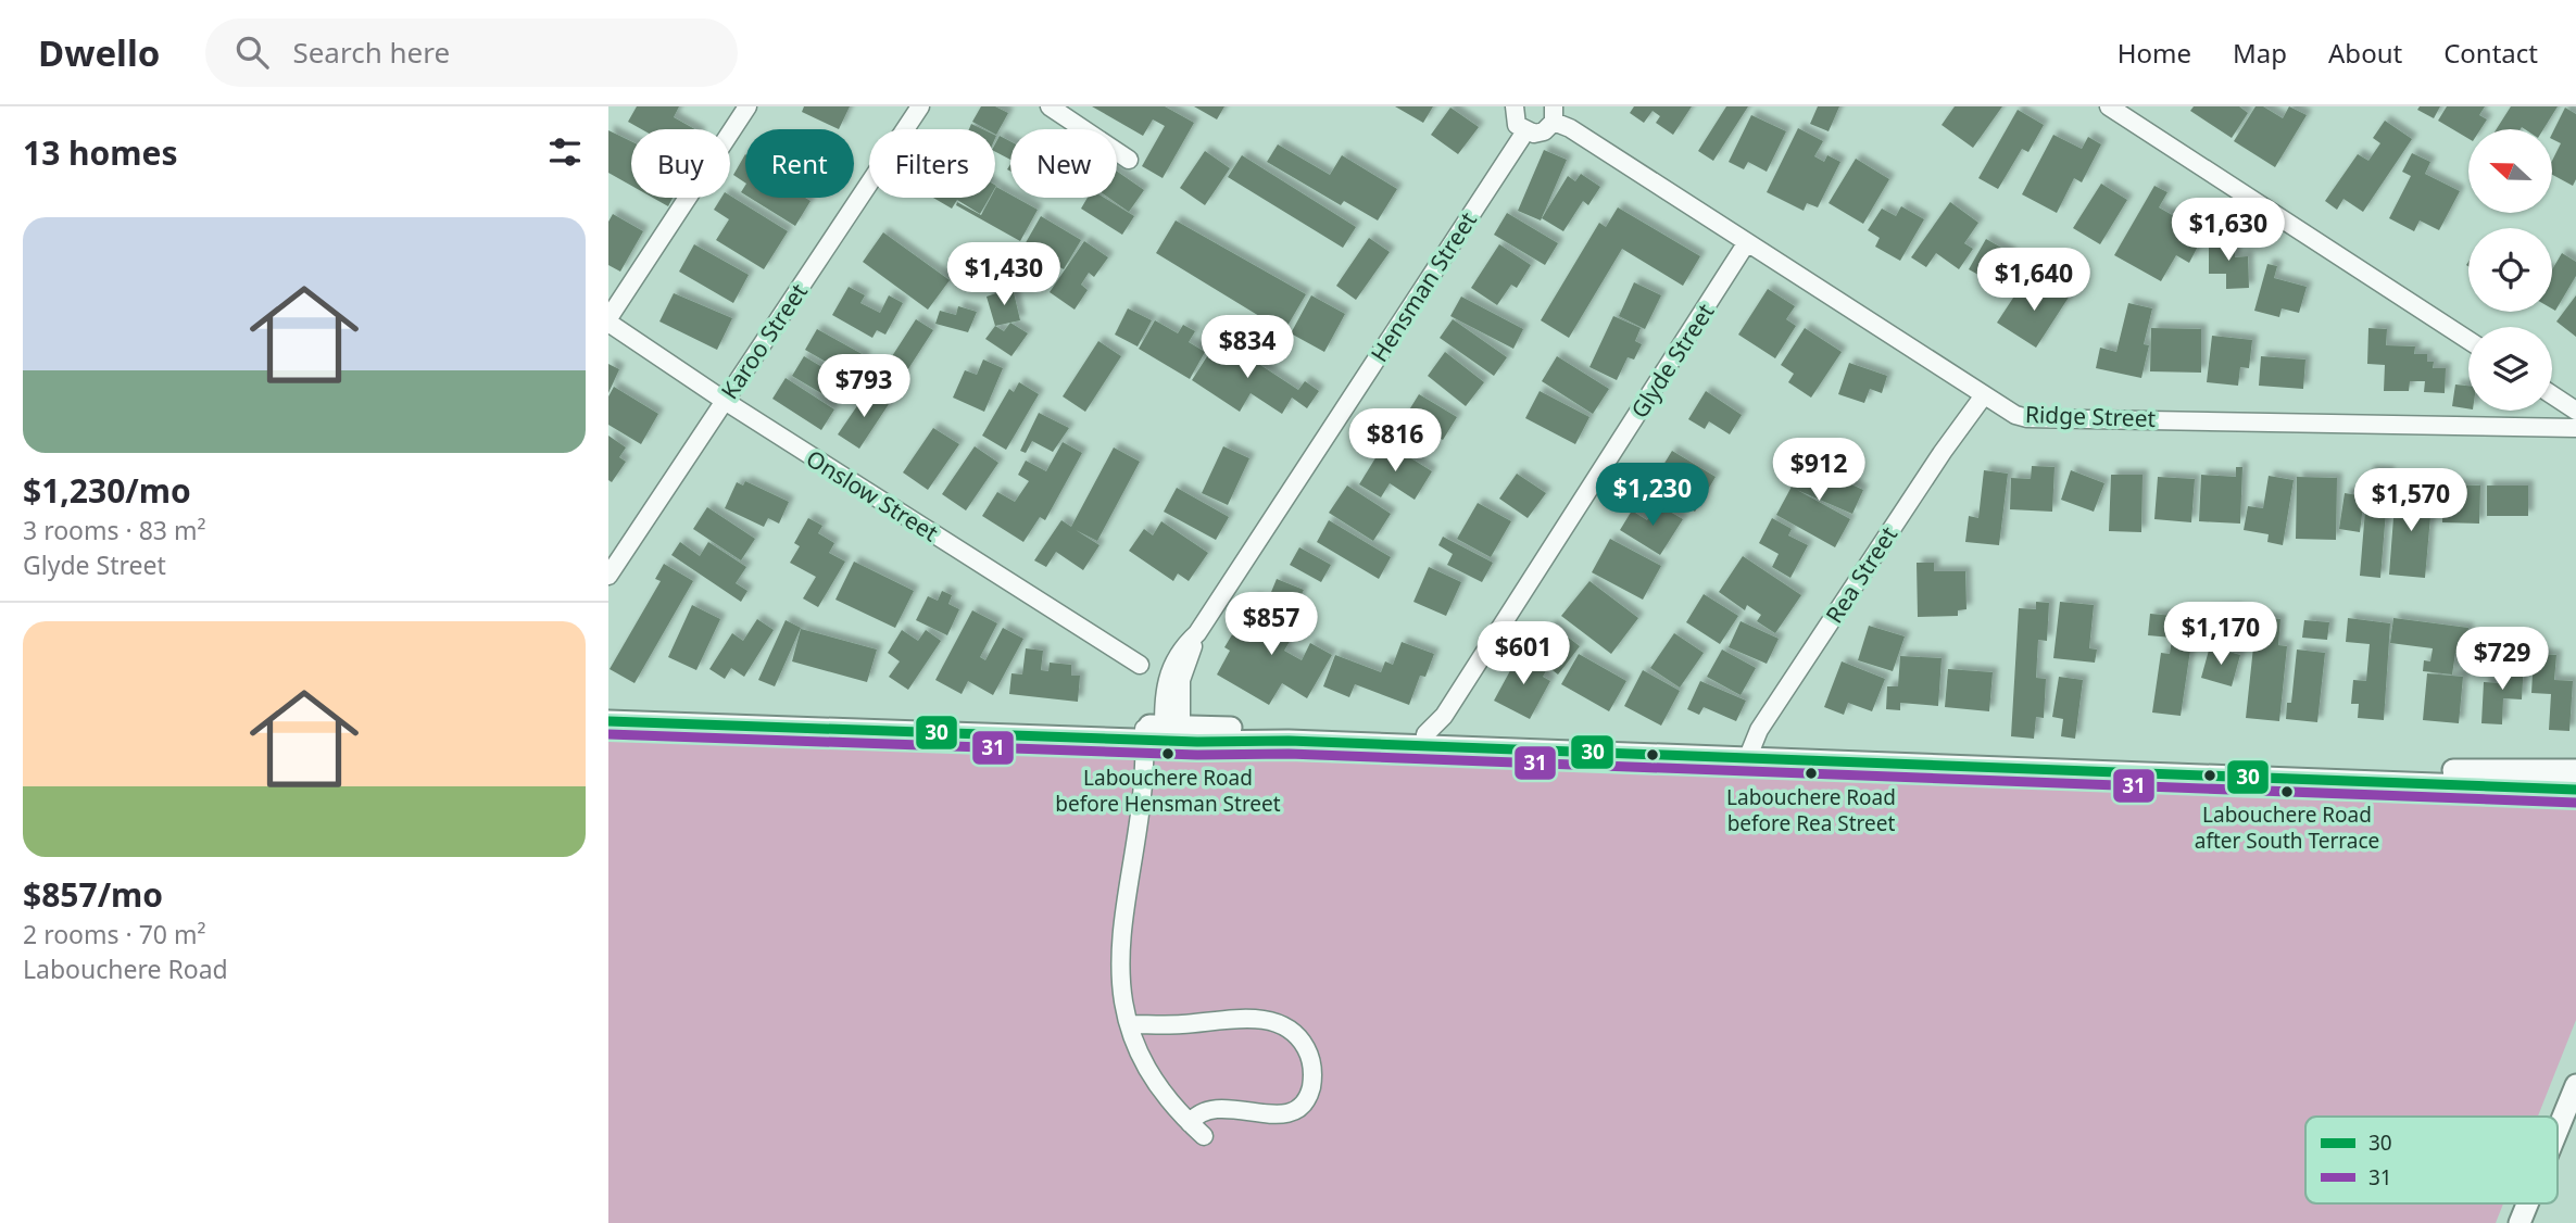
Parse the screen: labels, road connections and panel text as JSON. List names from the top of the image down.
{
  "streets": {
    "street": [
      "Hensman Street",
      "Karoo Street",
      "Glyde Street",
      "Ridge Street",
      "Onslow Street",
      "Rea Street"
    ]
  },
  "crossings": [
    ["Karoo Street", "Onslow Street"],
    ["Glyde Street", "Ridge Street"],
    ["Ridge Street", "Rea Street"]
  ],
  "places": ["Labouchere Road before Hensman Street", "Labouchere Road before Rea Street", "Labouchere Road after South Terrace"],
  "lines": ["transit line 30", "transit line 31"],
  "legend": ["30", "31"],
  "north": "left",
  "page": {
    "header": "Dwello",
    "search": "Search here",
    "nav": [
      "Home",
      "Map",
      "About",
      "Contact"
    ],
    "heading": "13 homes",
    "chip": [
      "Buy",
      "Rent",
      "Filters",
      "New"
    ],
    "list": [
      {
        "name": "$1,230/mo",
        "note": "3 rooms · 83 m² · Glyde Street"
      },
      {
        "name": "$857/mo",
        "note": "2 rooms · 70 m² · Labouchere Road"
      }
    ],
    "price": [
      "$1,630",
      "$1,430",
      "$1,640",
      "$834",
      "$793",
      "$816",
      "$912",
      "$1,230",
      "$1,570",
      "$857",
      "$1,170",
      "$601",
      "$729"
    ]
  }
}
